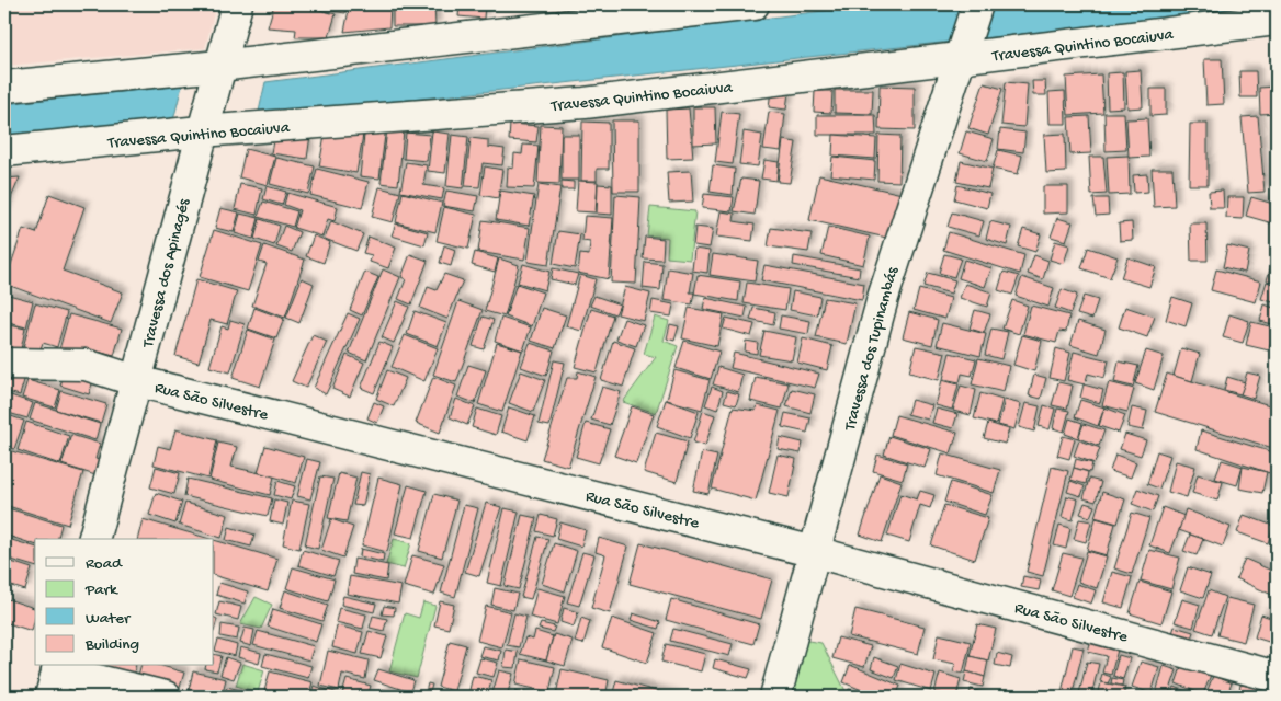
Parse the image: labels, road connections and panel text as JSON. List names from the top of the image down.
{
  "streets": {
    "street": [
      "Travessa Quintino Bocaiuva",
      "Travessa dos Apinagés",
      "Travessa dos Tupinambás",
      "Rua São Silvestre"
    ]
  },
  "crossings": [
    ["Travessa Quintino Bocaiuva", "Travessa dos Apinagés"],
    ["Travessa Quintino Bocaiuva", "Travessa dos Tupinambás"],
    ["Travessa dos Apinagés", "Rua São Silvestre"],
    ["Travessa dos Tupinambás", "Rua São Silvestre"]
  ],
  "legend": [
    "Road",
    "Park",
    "Water",
    "Building"
  ]
}
